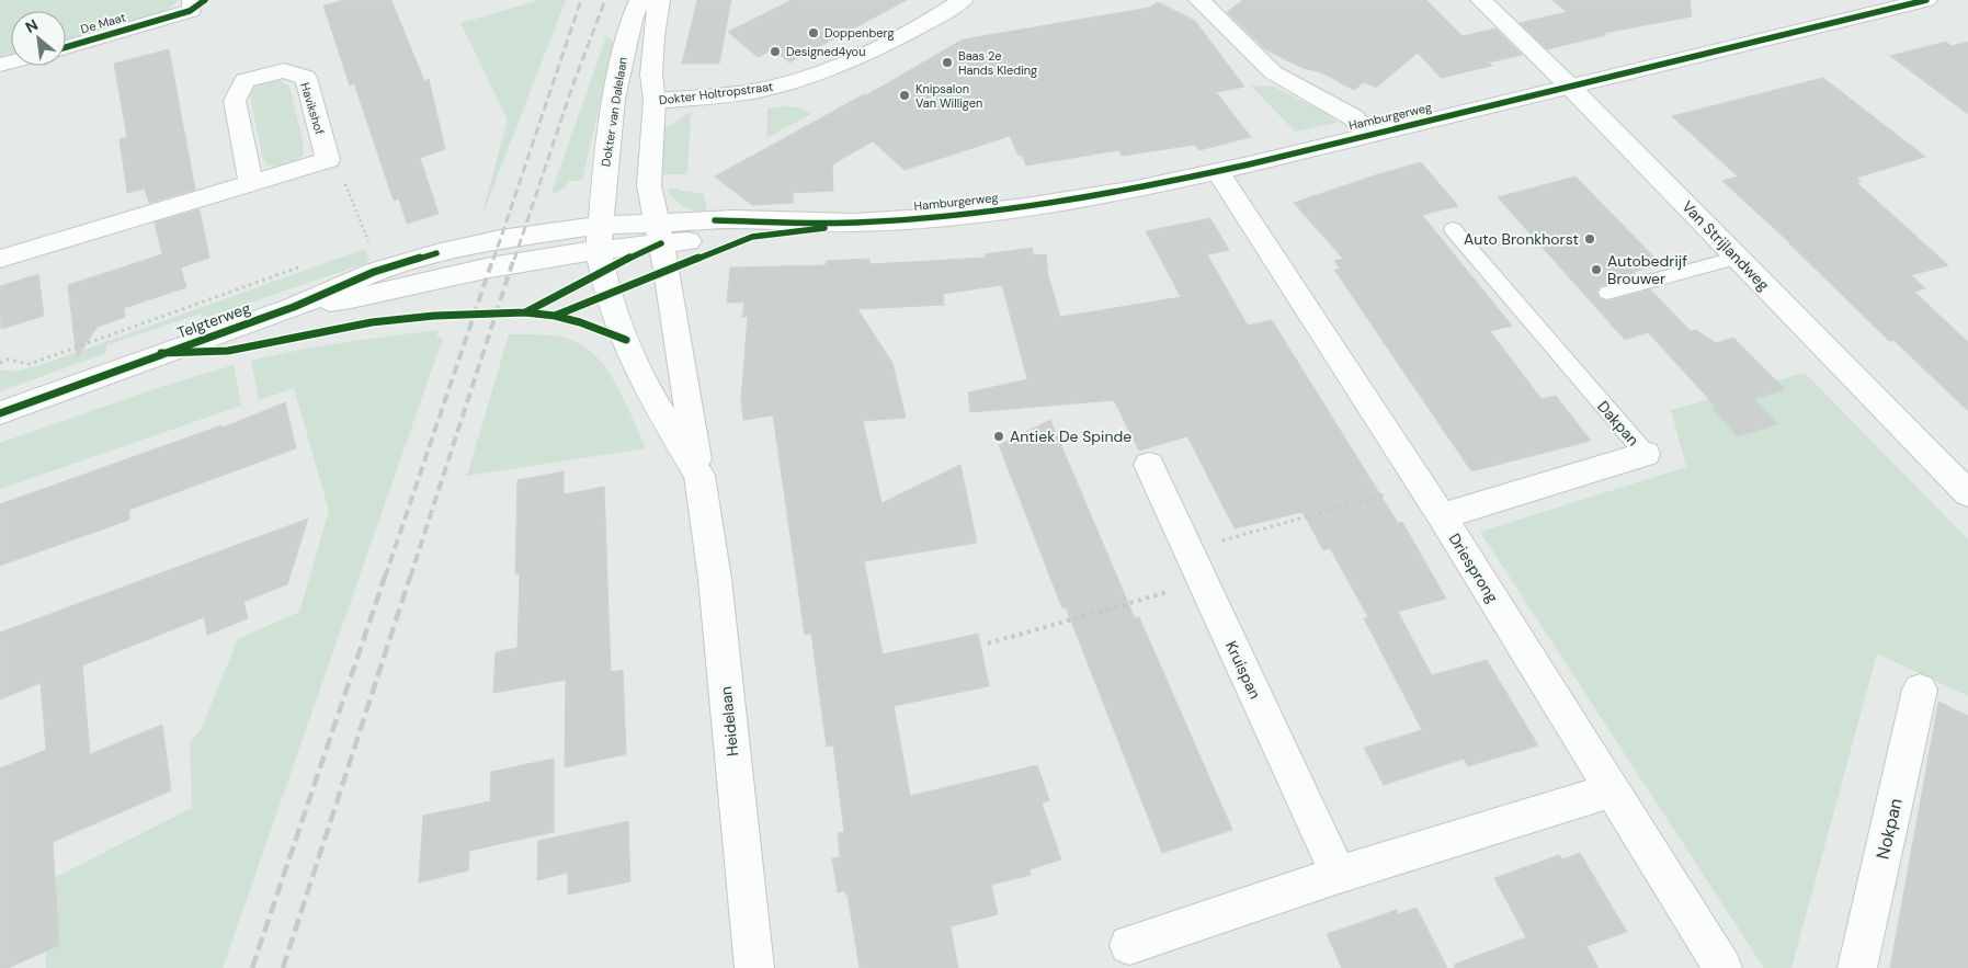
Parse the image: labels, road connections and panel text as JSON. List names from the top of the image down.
{
  "streets": {
    "street": [
      "De Maat",
      "Dokter Holtropstraat",
      "Havikshof",
      "Dokter van Dalelaan",
      "Hamburgerweg",
      "Van Strijlandweg",
      "Telgterweg",
      "Dakpan",
      "Driesprong",
      "Kruispan",
      "Heidelaan",
      "Nokpan"
    ]
  },
  "crossings": [
    ["Dokter Holtropstraat", "Dokter van Dalelaan"],
    ["Dokter van Dalelaan", "Hamburgerweg"],
    ["Dokter van Dalelaan", "Telgterweg"],
    ["Dokter van Dalelaan", "Heidelaan"],
    ["Hamburgerweg", "Van Strijlandweg"],
    ["Hamburgerweg", "Telgterweg"],
    ["Hamburgerweg", "Driesprong"],
    ["Hamburgerweg", "Heidelaan"],
    ["Telgterweg", "Heidelaan"],
    ["Dakpan", "Driesprong"]
  ],
  "places": [
    "Doppenberg",
    "Designed4you",
    "Baas 2e Hands Kleding",
    "Knipsalon Van Willigen",
    "Auto Bronkhorst",
    "Autobedrijf Brouwer",
    "Antiek De Spinde"
  ],
  "north": "top left"
}
